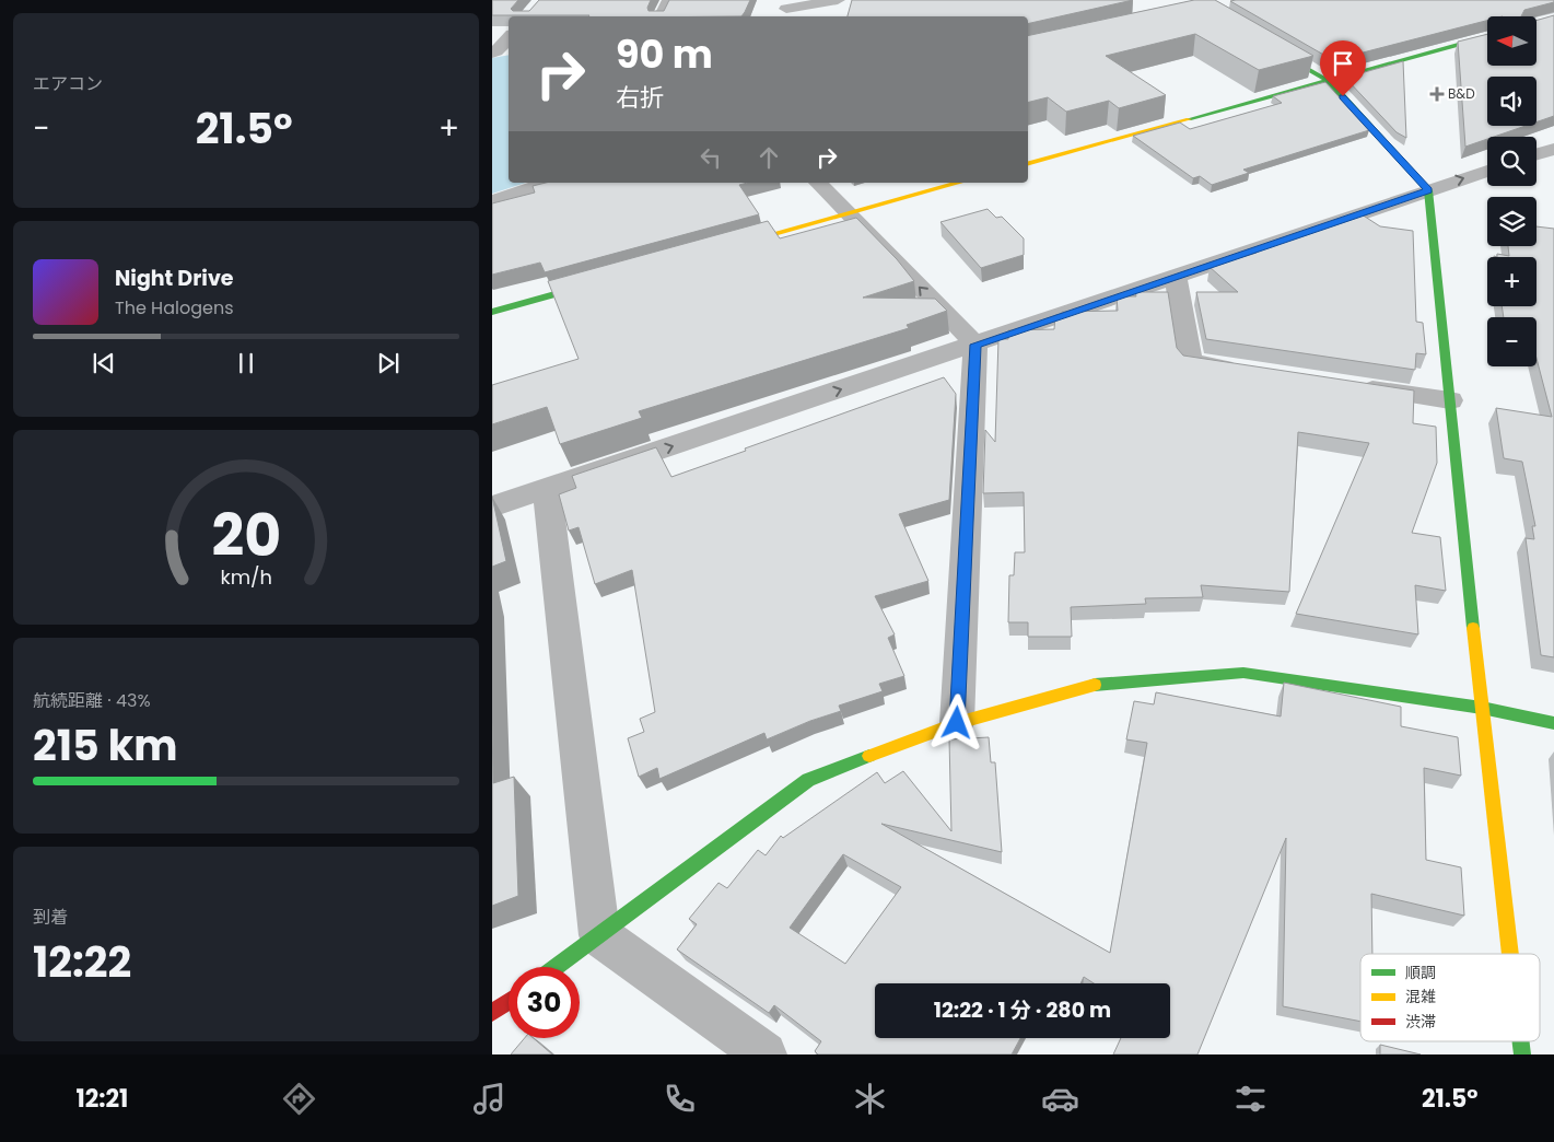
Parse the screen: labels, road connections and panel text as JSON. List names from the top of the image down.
{
  "places": {
    "health": ["B&D"]
  },
  "legend": ["順調", "混雑", "渋滞"],
  "north": "left",
  "page": {
    "tile": [
      "エアコン",
      ["航続距離 · 43%", "215 km"],
      ["到着", "12:22"]
    ],
    "map_buttons": ["+", "−"],
    "turn": ["90 m", "右折"],
    "heat": ["−", "21.5°", "+"],
    "song": ["Night Drive", "The Halogens"],
    "limit": "30",
    "trip": "12:22 · 1 分 · 280 m",
    "tabs": ["12:21", "21.5°"],
    "gauge": ["20", "km/h"]
  }
}
